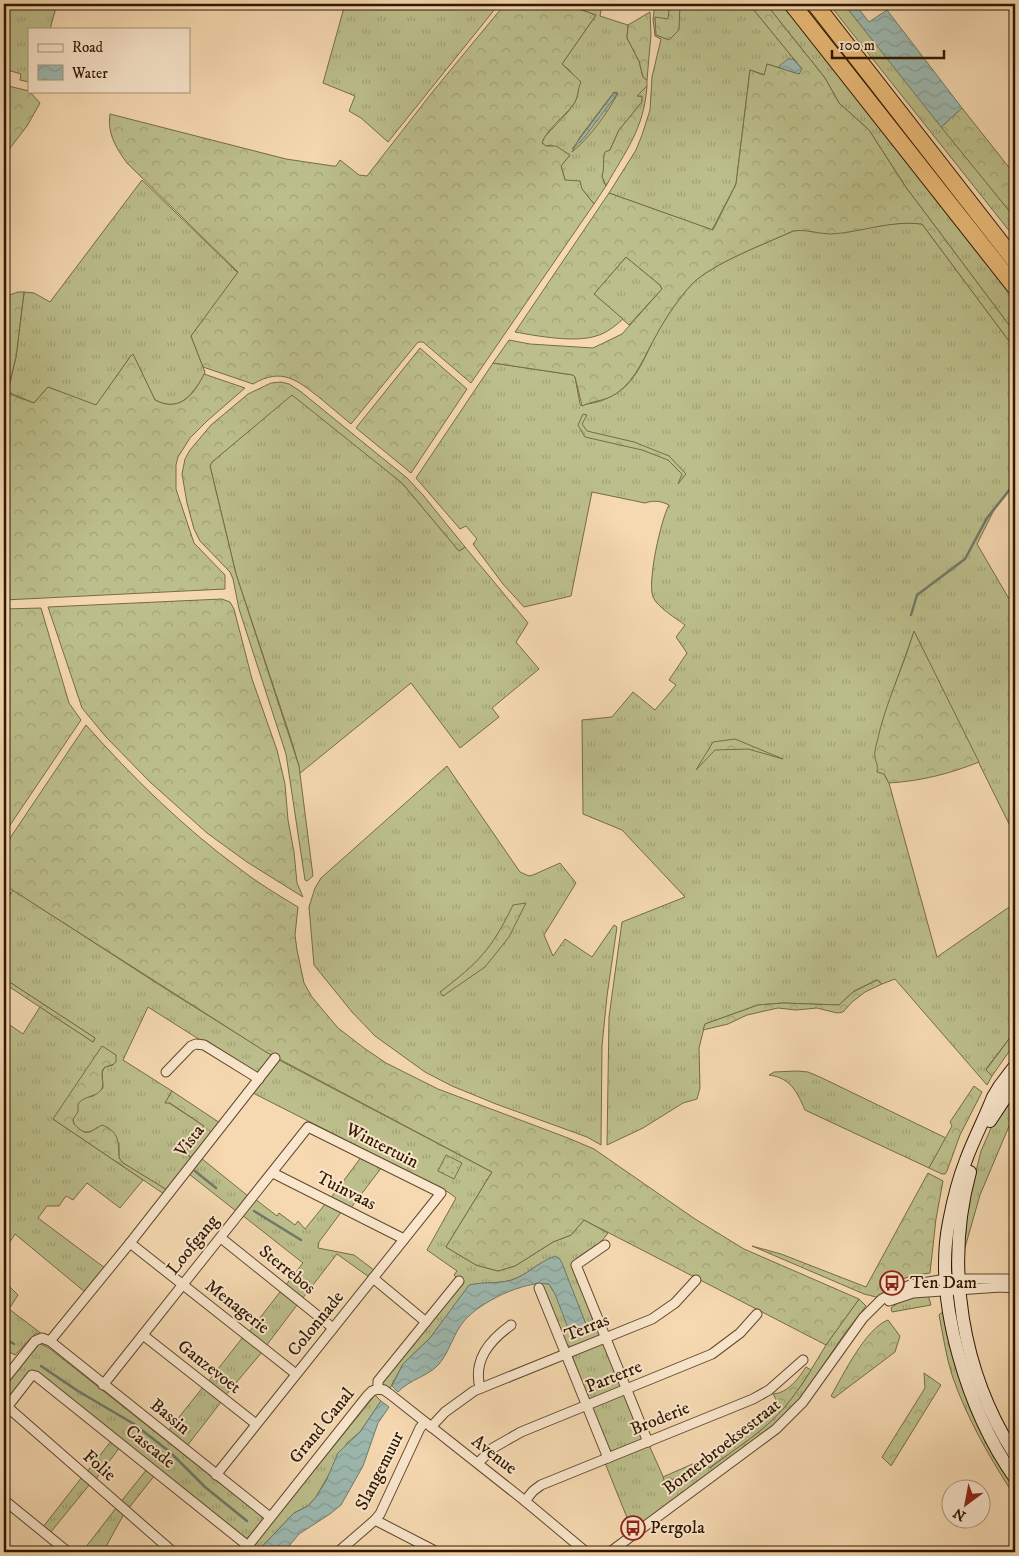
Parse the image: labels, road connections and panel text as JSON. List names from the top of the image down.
{
  "streets": {
    "street": [
      "Vista",
      "Wintertuin",
      "Tuinvaas",
      "Loofgang",
      "Sterrebos",
      "Menagerie",
      "Colonnade",
      "Terras",
      "Ganzevoet",
      "Parterre",
      "Bassin",
      "Broderie",
      "Grand Canal",
      "Cascade",
      "Bornerbroeksestraat",
      "Avenue",
      "Folie",
      "Slangemuur"
    ]
  },
  "crossings": [
    ["Vista", "Bassin"],
    ["Wintertuin", "Loofgang"],
    ["Wintertuin", "Colonnade"],
    ["Tuinvaas", "Loofgang"],
    ["Tuinvaas", "Colonnade"],
    ["Loofgang", "Sterrebos"],
    ["Loofgang", "Menagerie"],
    ["Loofgang", "Ganzevoet"],
    ["Loofgang", "Bassin"],
    ["Sterrebos", "Colonnade"],
    ["Menagerie", "Colonnade"],
    ["Colonnade", "Ganzevoet"],
    ["Colonnade", "Bassin"],
    ["Terras", "Avenue"],
    ["Terras", "Slangemuur"],
    ["Parterre", "Avenue"],
    ["Bassin", "Grand Canal"],
    ["Broderie", "Avenue"],
    ["Grand Canal", "Cascade"],
    ["Grand Canal", "Avenue"],
    ["Cascade", "Folie"],
    ["Avenue", "Slangemuur"]
  ],
  "places": {
    "bus stop": ["Ten Dam", "Pergola"]
  },
  "legend": ["Road", "Water"],
  "scale_bar": "100 m",
  "north": "bottom left"
}
